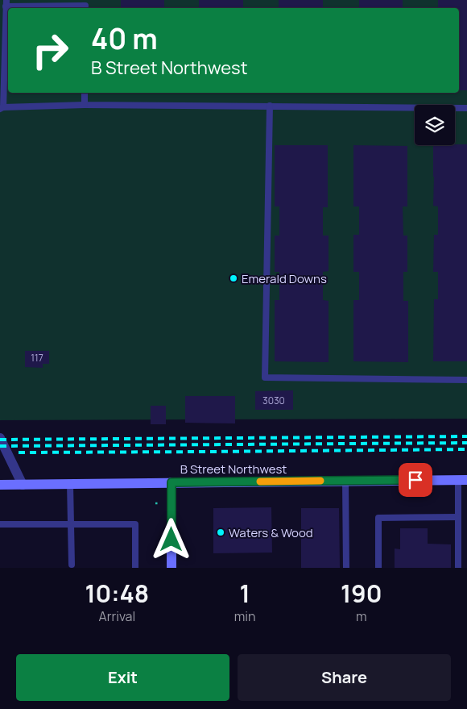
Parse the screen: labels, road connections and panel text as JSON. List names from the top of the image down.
{
  "streets": {
    "street": ["B Street Northwest"]
  },
  "places": ["Emerald Downs", "Waters & Wood"],
  "house_numbers": ["117", "3030"],
  "page": {
    "turn": ["40 m", "B Street Northwest"],
    "eta": [
      "10:48",
      "Arrival",
      "1",
      "min",
      "190",
      "m"
    ],
    "buttons": ["Exit", "Share"]
  }
}
